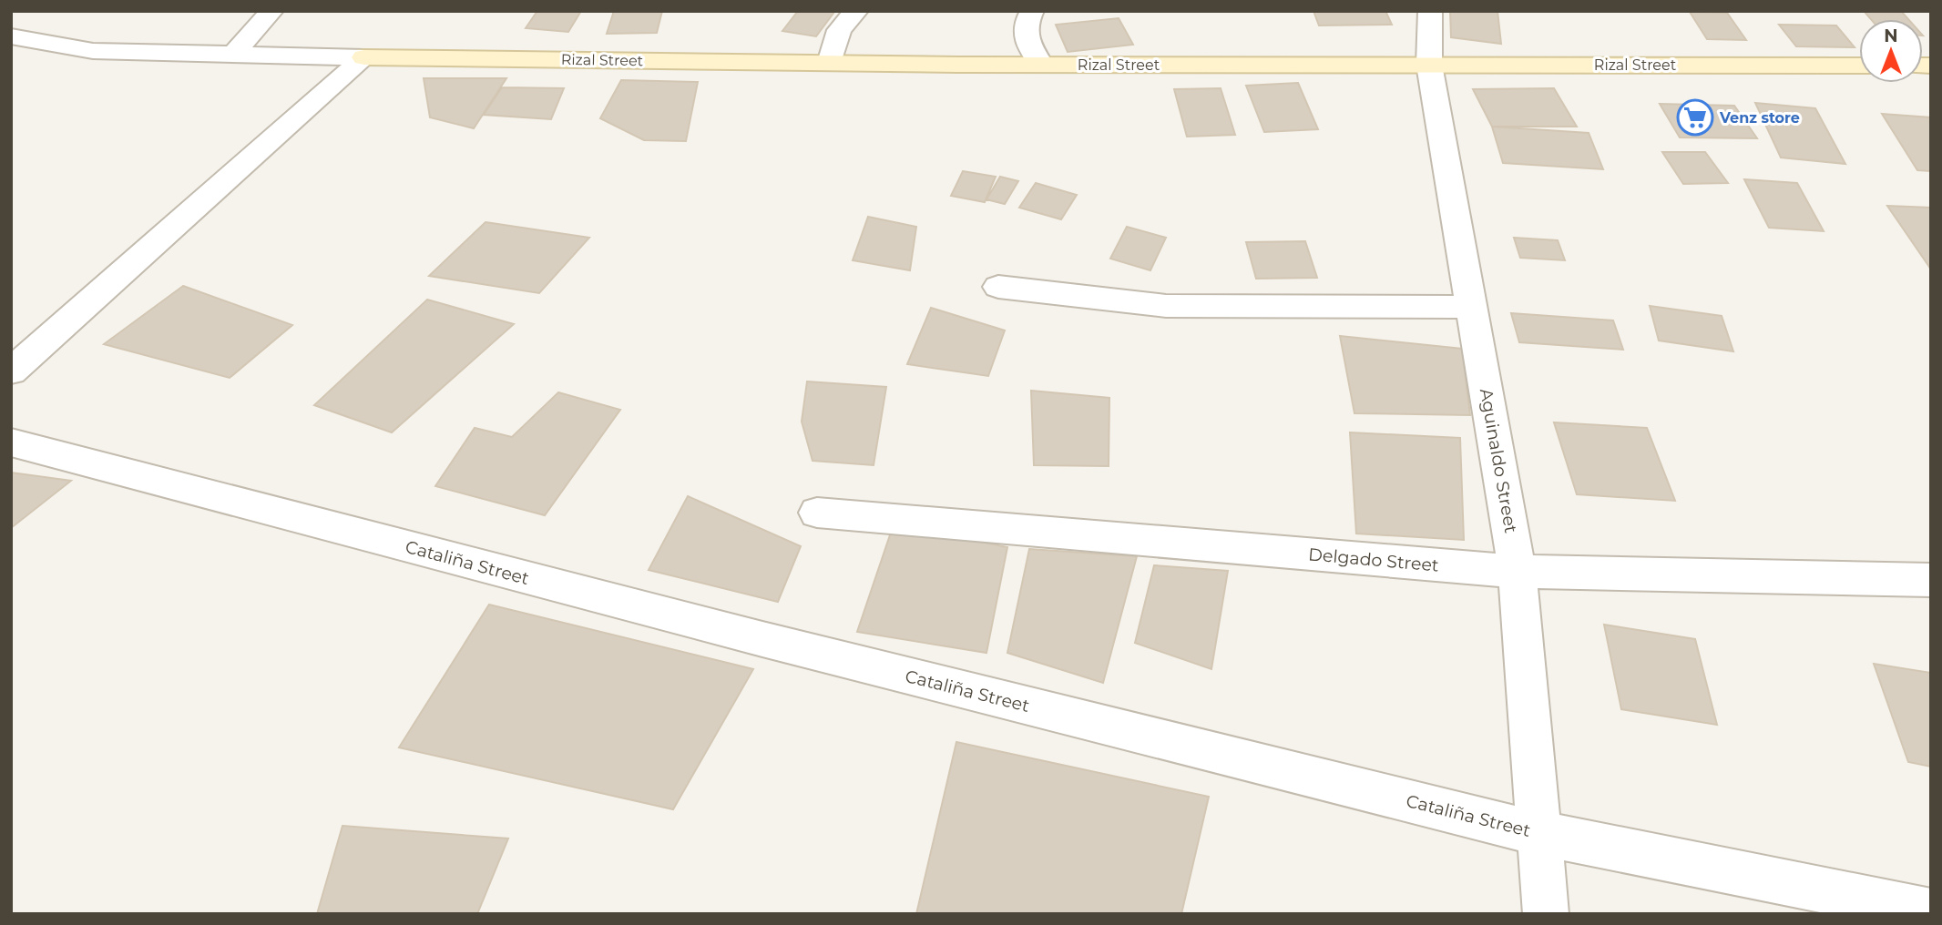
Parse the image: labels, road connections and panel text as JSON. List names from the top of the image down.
{
  "streets": {
    "street": [
      "Rizal Street",
      "Aguinaldo Street",
      "Delgado Street",
      "Cataliña Street"
    ]
  },
  "crossings": [
    ["Rizal Street", "Aguinaldo Street"],
    ["Aguinaldo Street", "Delgado Street"],
    ["Aguinaldo Street", "Cataliña Street"]
  ],
  "places": {
    "supermarket": ["Venz store"]
  },
  "north": "top"
}
